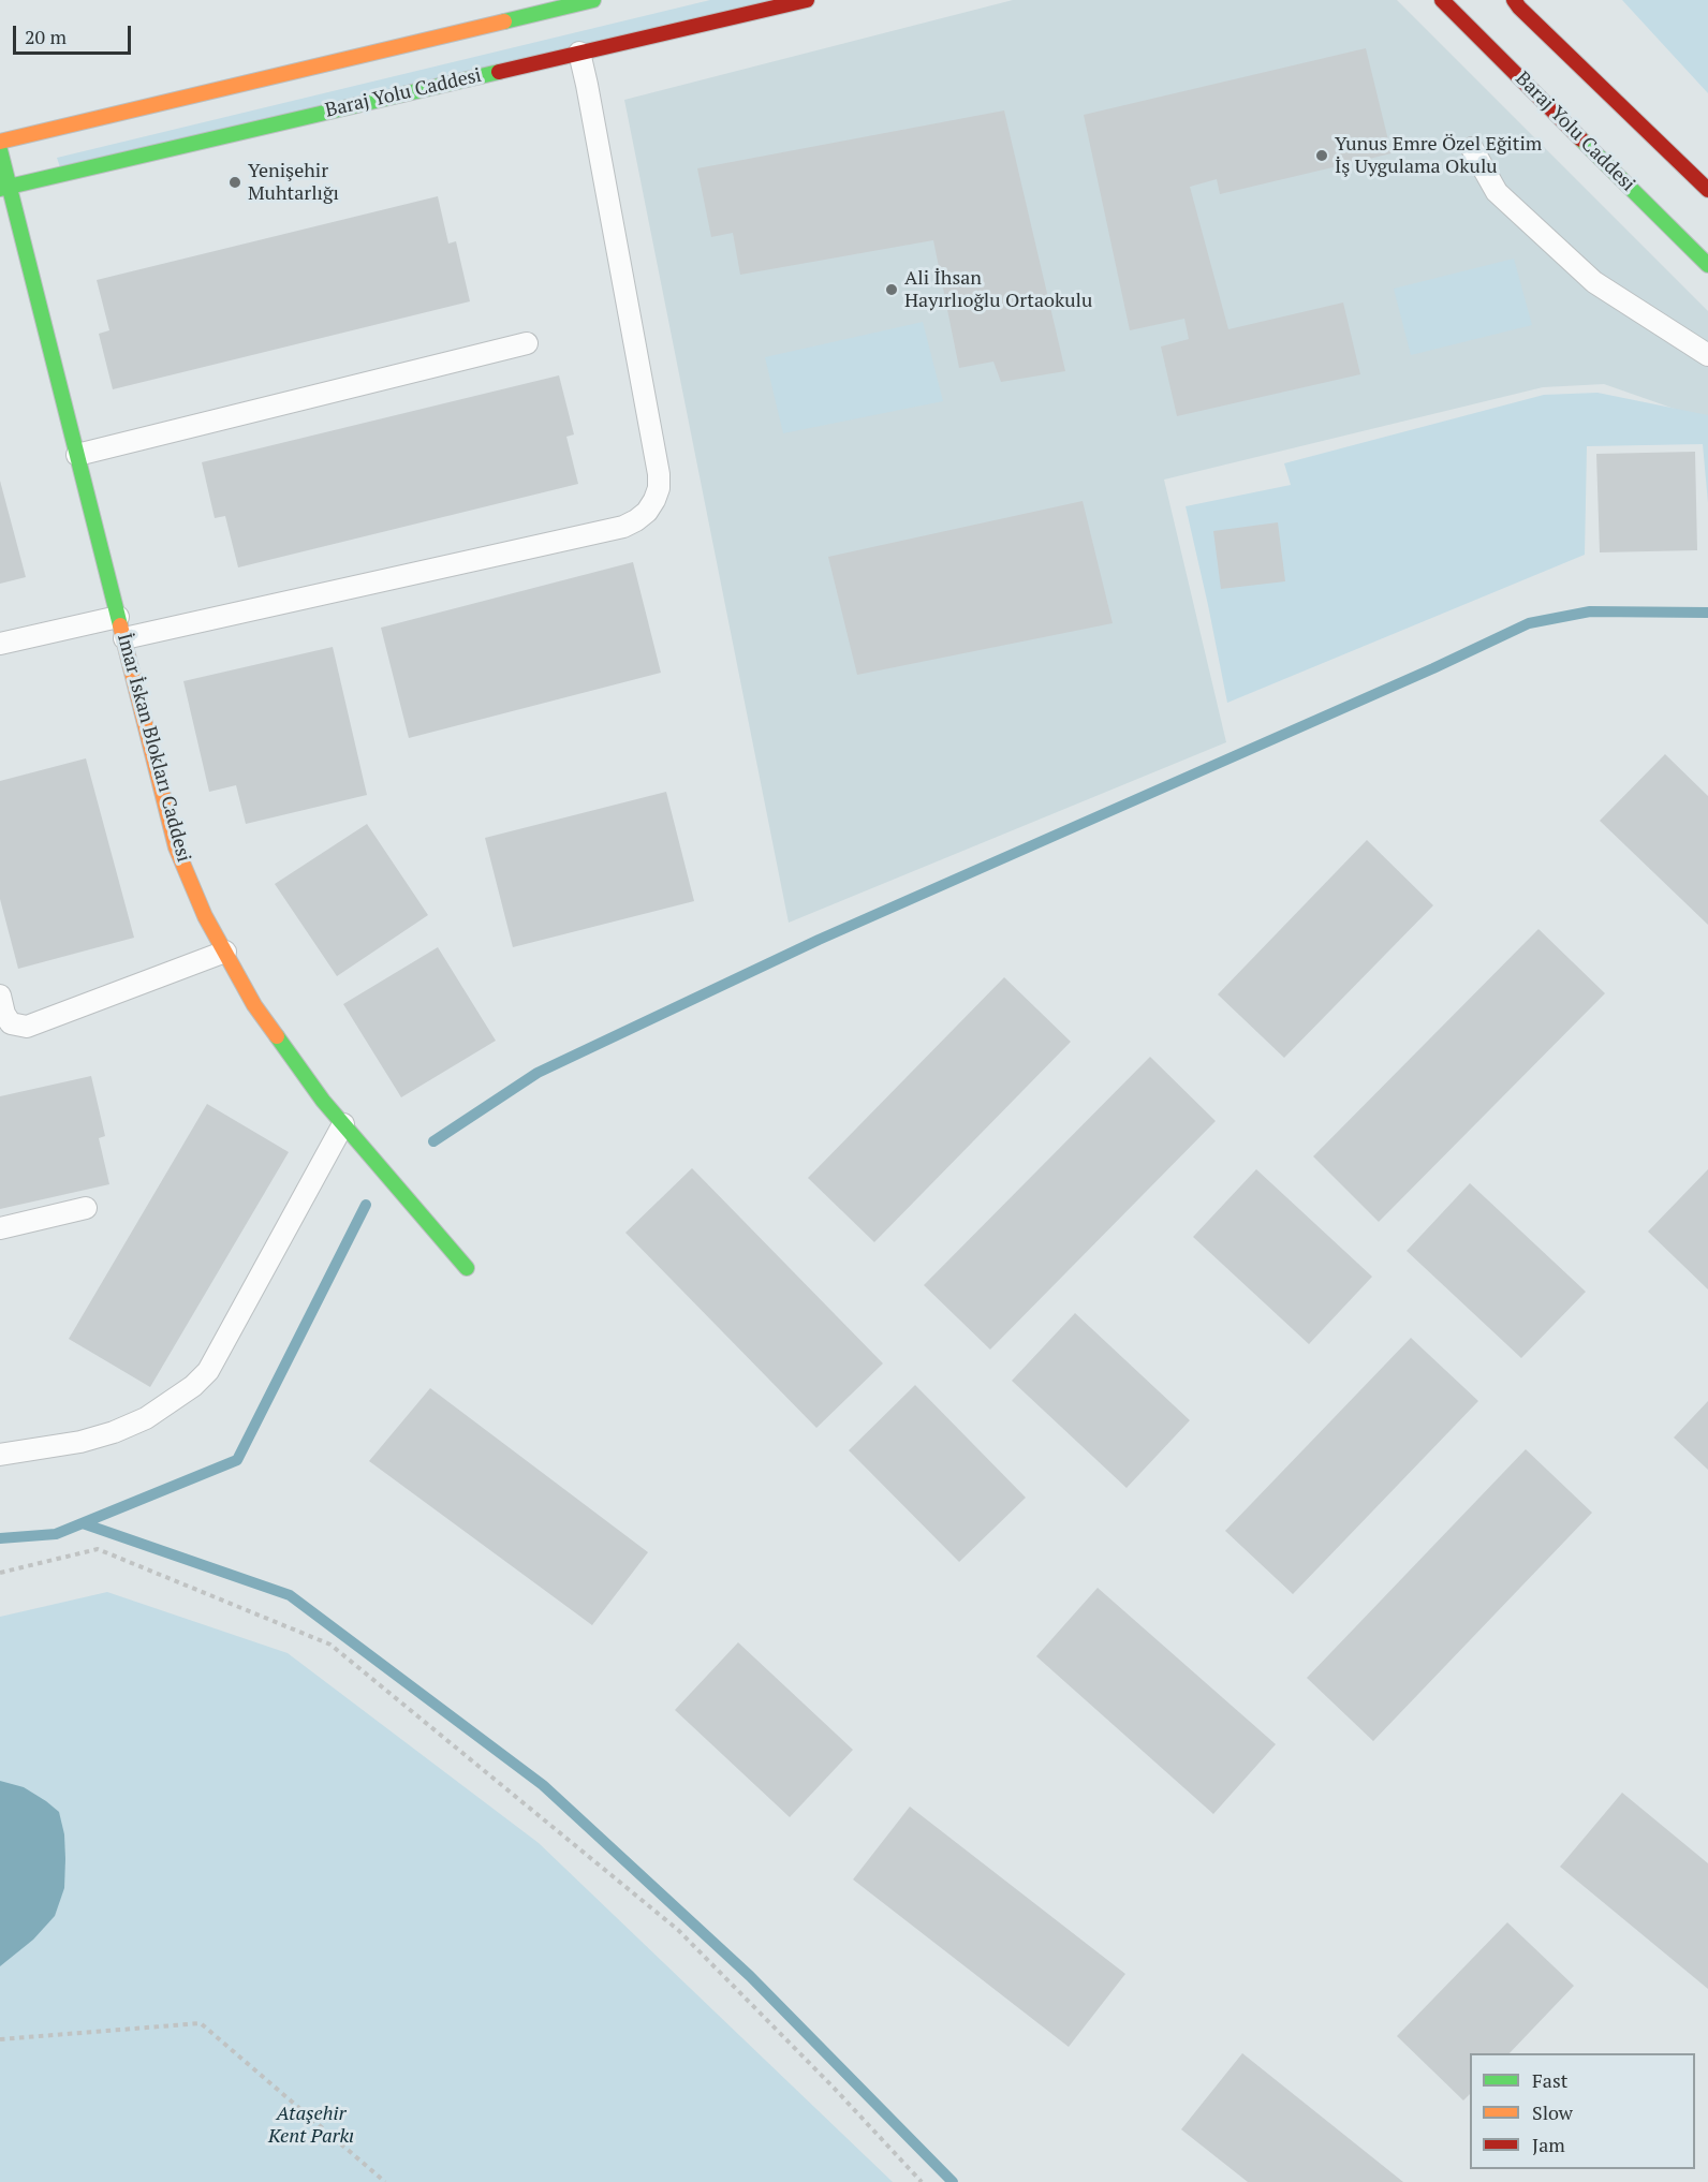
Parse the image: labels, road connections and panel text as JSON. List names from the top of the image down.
{
  "streets": {
    "street": ["Baraj Yolu Caddesi", "İmar İskan Blokları Caddesi"]
  },
  "crossings": [
    ["Baraj Yolu Caddesi", "İmar İskan Blokları Caddesi"]
  ],
  "parks": ["Ataşehir Kent Parkı"],
  "places": ["Yunus Emre Özel Eğitim İş Uygulama Okulu", "Yenişehir Muhtarlığı", "Ali İhsan Hayırlıoğlu Ortaokulu"],
  "legend": ["Fast", "Slow", "Jam"],
  "scale_bar": "20 m"
}
